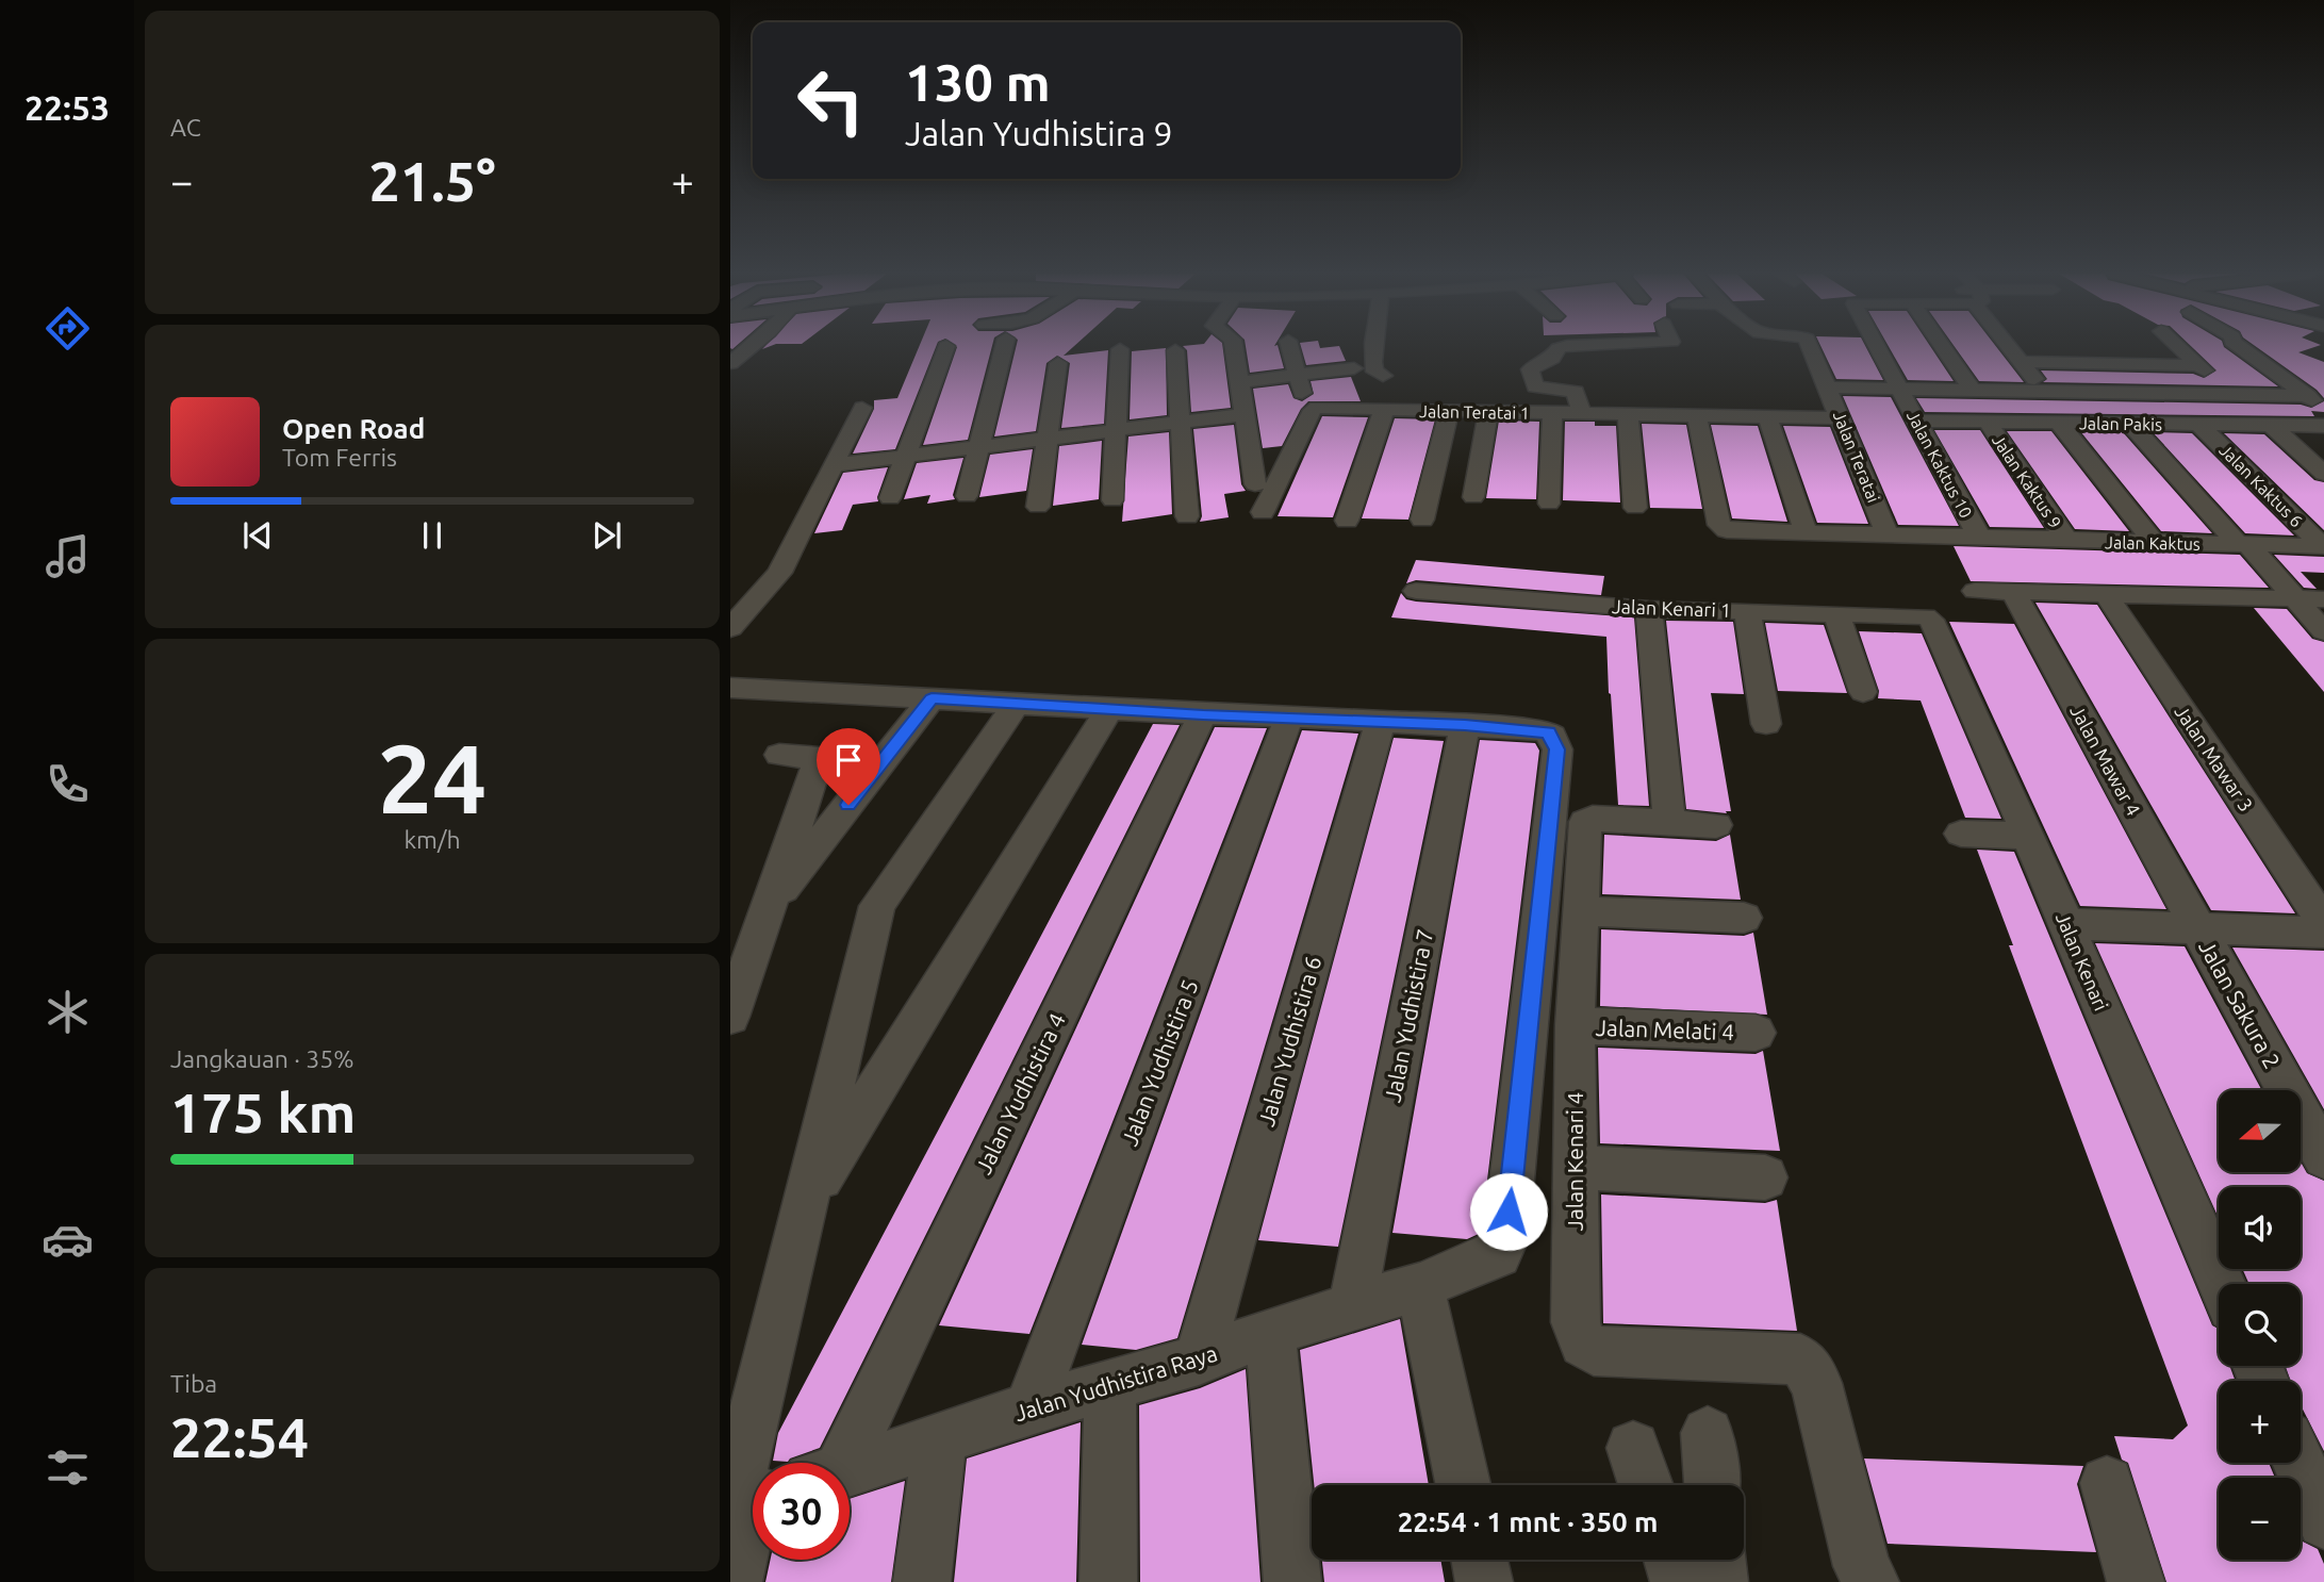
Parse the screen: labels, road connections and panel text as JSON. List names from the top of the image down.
{
  "streets": {
    "street": [
      "Jalan Teratai 1",
      "Jalan Pakis",
      "Jalan Teratai",
      "Jalan Kaktus 10",
      "Jalan Kaktus 9",
      "Jalan Kaktus 6",
      "Jalan Kaktus",
      "Jalan Kenari 1",
      "Jalan Mawar 3",
      "Jalan Mawar 4",
      "Jalan Kenari",
      "Jalan Sakura 2",
      "Jalan Yudhistira 7",
      "Jalan Melati 4",
      "Jalan Yudhistira 6",
      "Jalan Yudhistira 5",
      "Jalan Yudhistira 4",
      "Jalan Kenari 4",
      "Jalan Yudhistira Raya"
    ]
  },
  "crossings": [
    ["Jalan Teratai 1", "Jalan Teratai"],
    ["Jalan Teratai 1", "Jalan Kaktus"],
    ["Jalan Pakis", "Jalan Kaktus 10"],
    ["Jalan Pakis", "Jalan Kaktus 9"],
    ["Jalan Pakis", "Jalan Kaktus 6"],
    ["Jalan Teratai", "Jalan Kaktus"],
    ["Jalan Kaktus 10", "Jalan Kaktus"],
    ["Jalan Kaktus 9", "Jalan Kaktus"],
    ["Jalan Kaktus 6", "Jalan Kaktus"],
    ["Jalan Kenari 1", "Jalan Kenari"],
    ["Jalan Mawar 4", "Jalan Sakura 2"],
    ["Jalan Yudhistira 7", "Jalan Yudhistira Raya"],
    ["Jalan Melati 4", "Jalan Kenari 4"],
    ["Jalan Yudhistira 6", "Jalan Yudhistira Raya"],
    ["Jalan Yudhistira 5", "Jalan Yudhistira Raya"]
  ],
  "north": "left",
  "page": {
    "tabs": "22:53",
    "tile": [
      "AC",
      ["24", "km/h"],
      ["Jangkauan · 35%", "175 km"],
      ["Tiba", "22:54"]
    ],
    "turn": ["130 m", "Jalan Yudhistira 9"],
    "heat": ["−", "21.5°", "+"],
    "song": ["Open Road", "Tom Ferris"],
    "map_buttons": ["+", "−"],
    "limit": "30",
    "trip": "22:54 · 1 mnt · 350 m"
  }
}
